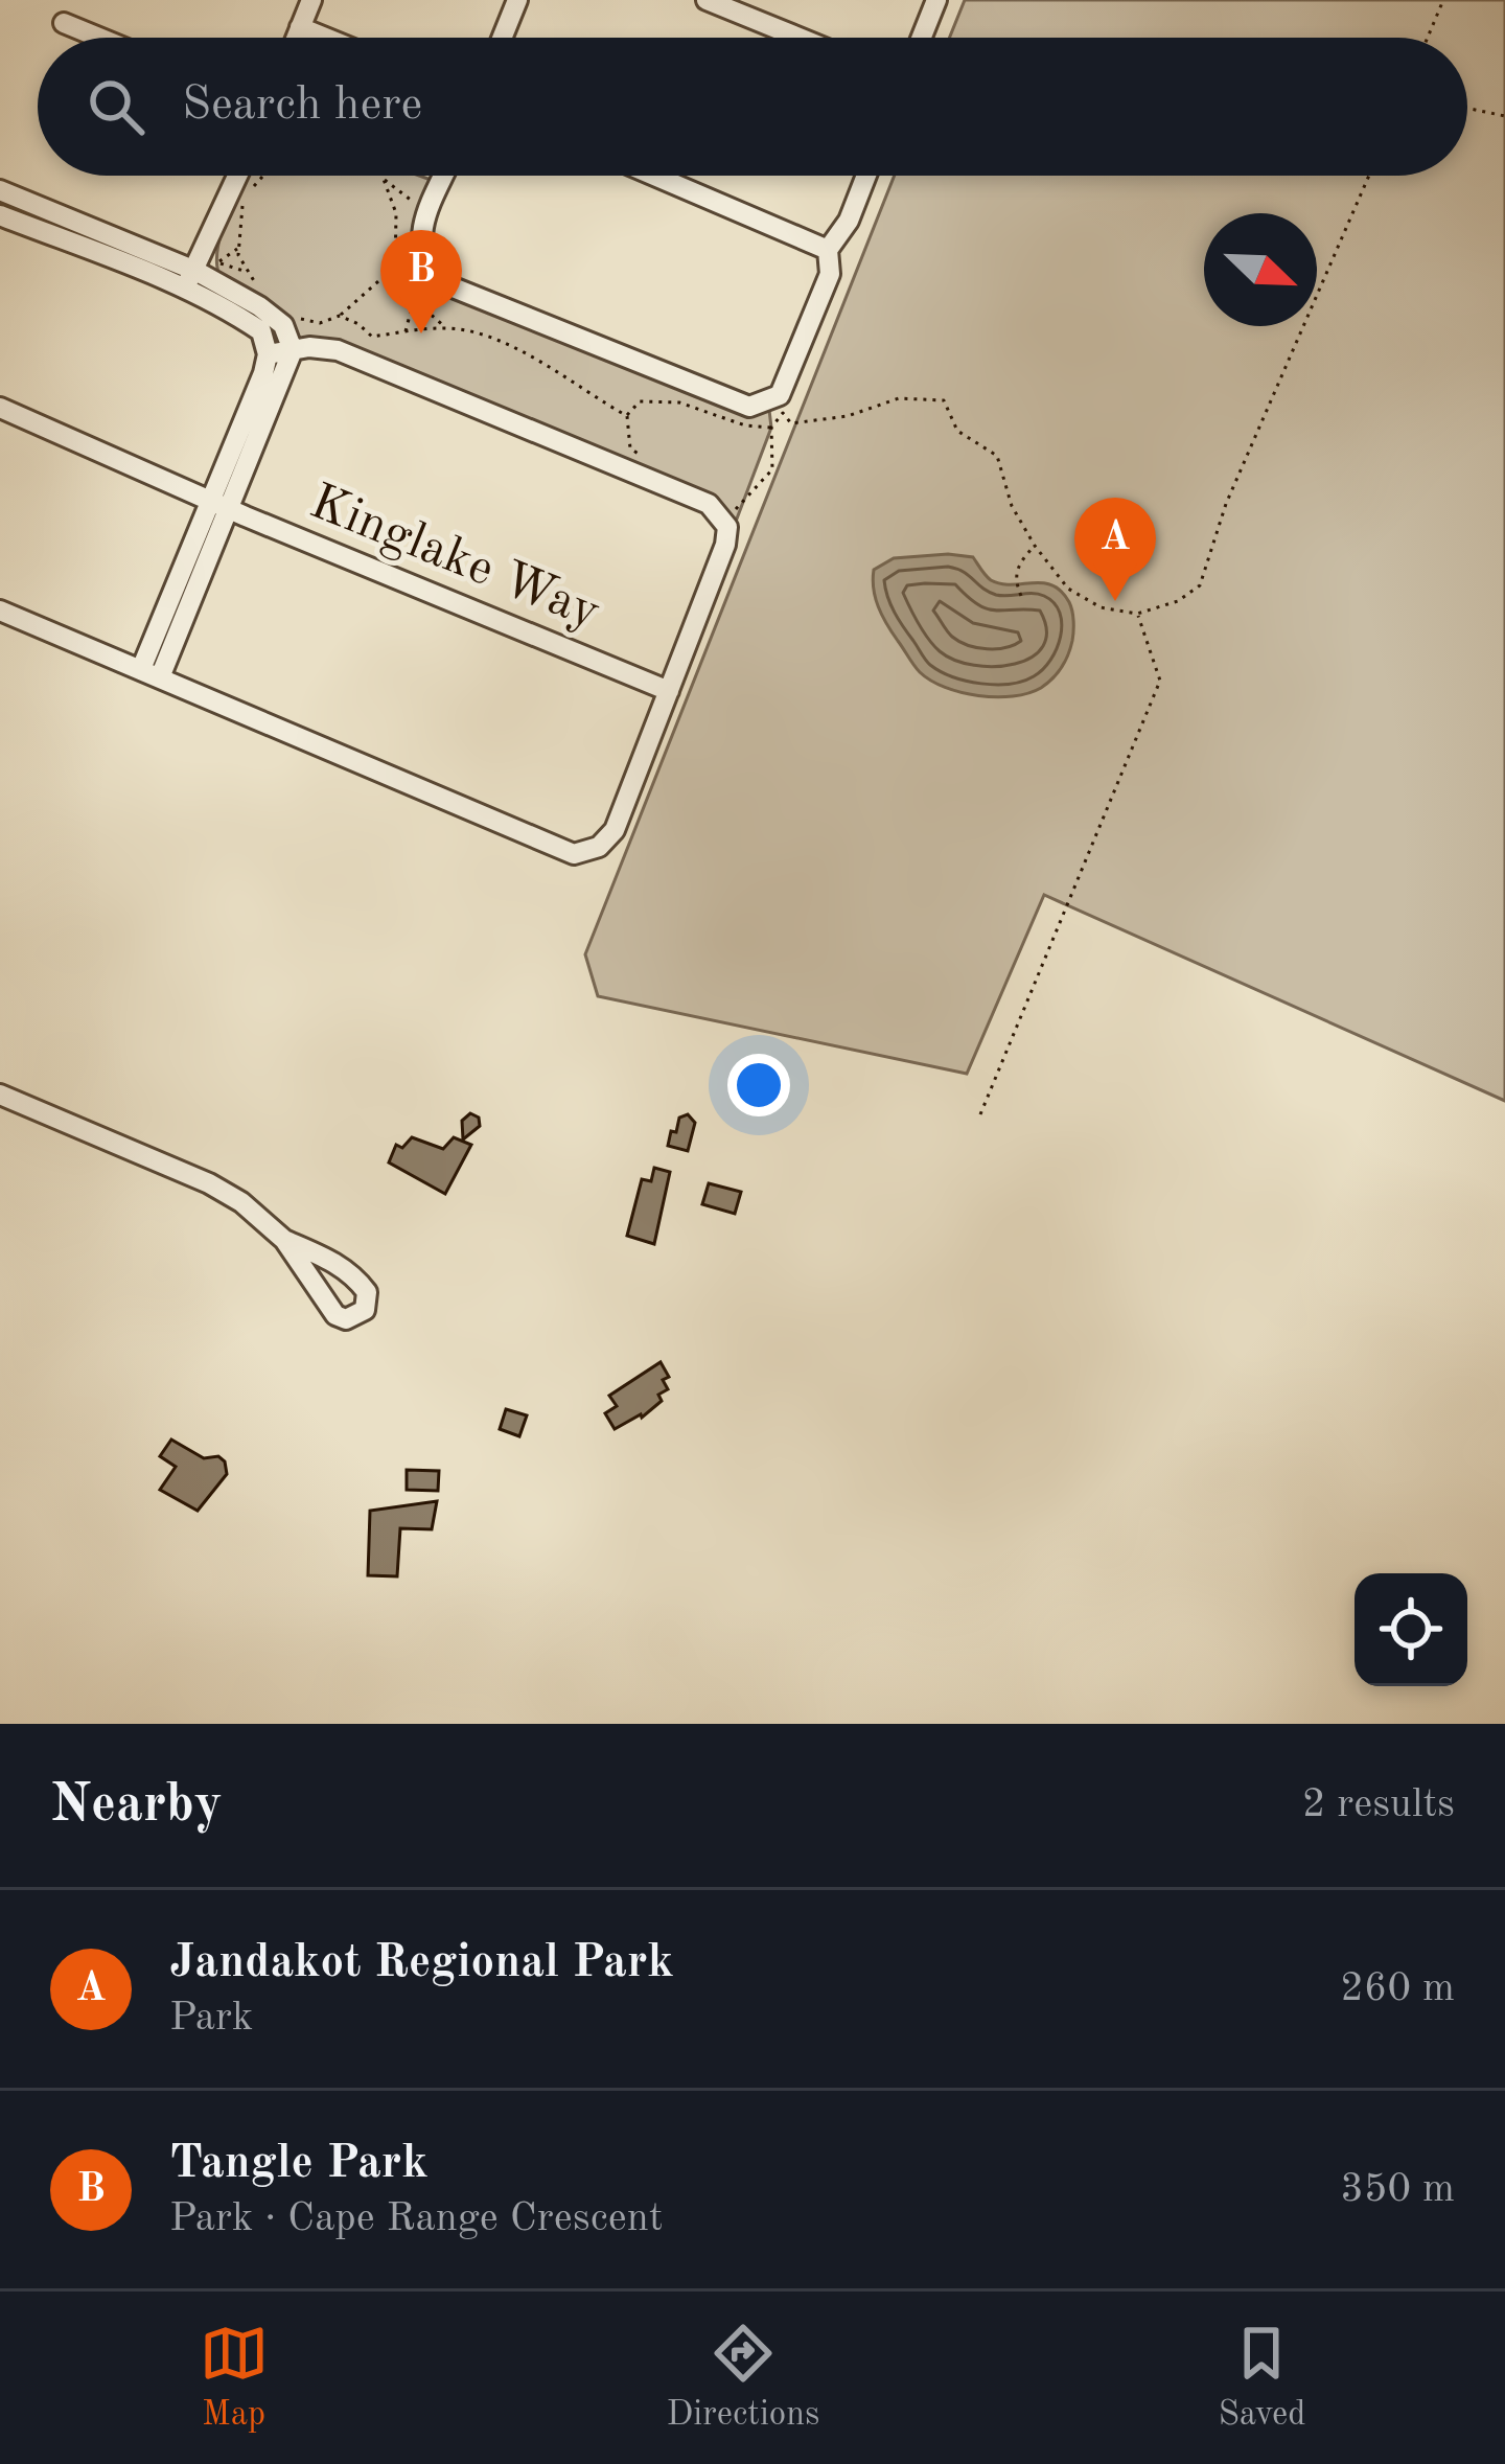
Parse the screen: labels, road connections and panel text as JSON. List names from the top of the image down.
{
  "streets": {
    "street": ["Kinglake Way"]
  },
  "north": "bottom right",
  "page": {
    "search": "Search here",
    "pins": ["B", "A"],
    "heading": ["Nearby", "2 results"],
    "list": [
      {
        "mark": "A",
        "name": "Jandakot Regional Park",
        "note": "Park",
        "value": "260 m"
      },
      {
        "mark": "B",
        "name": "Tangle Park",
        "note": "Park · Cape Range Crescent",
        "value": "350 m"
      }
    ],
    "nav": ["Map", "Directions", "Saved"]
  }
}
